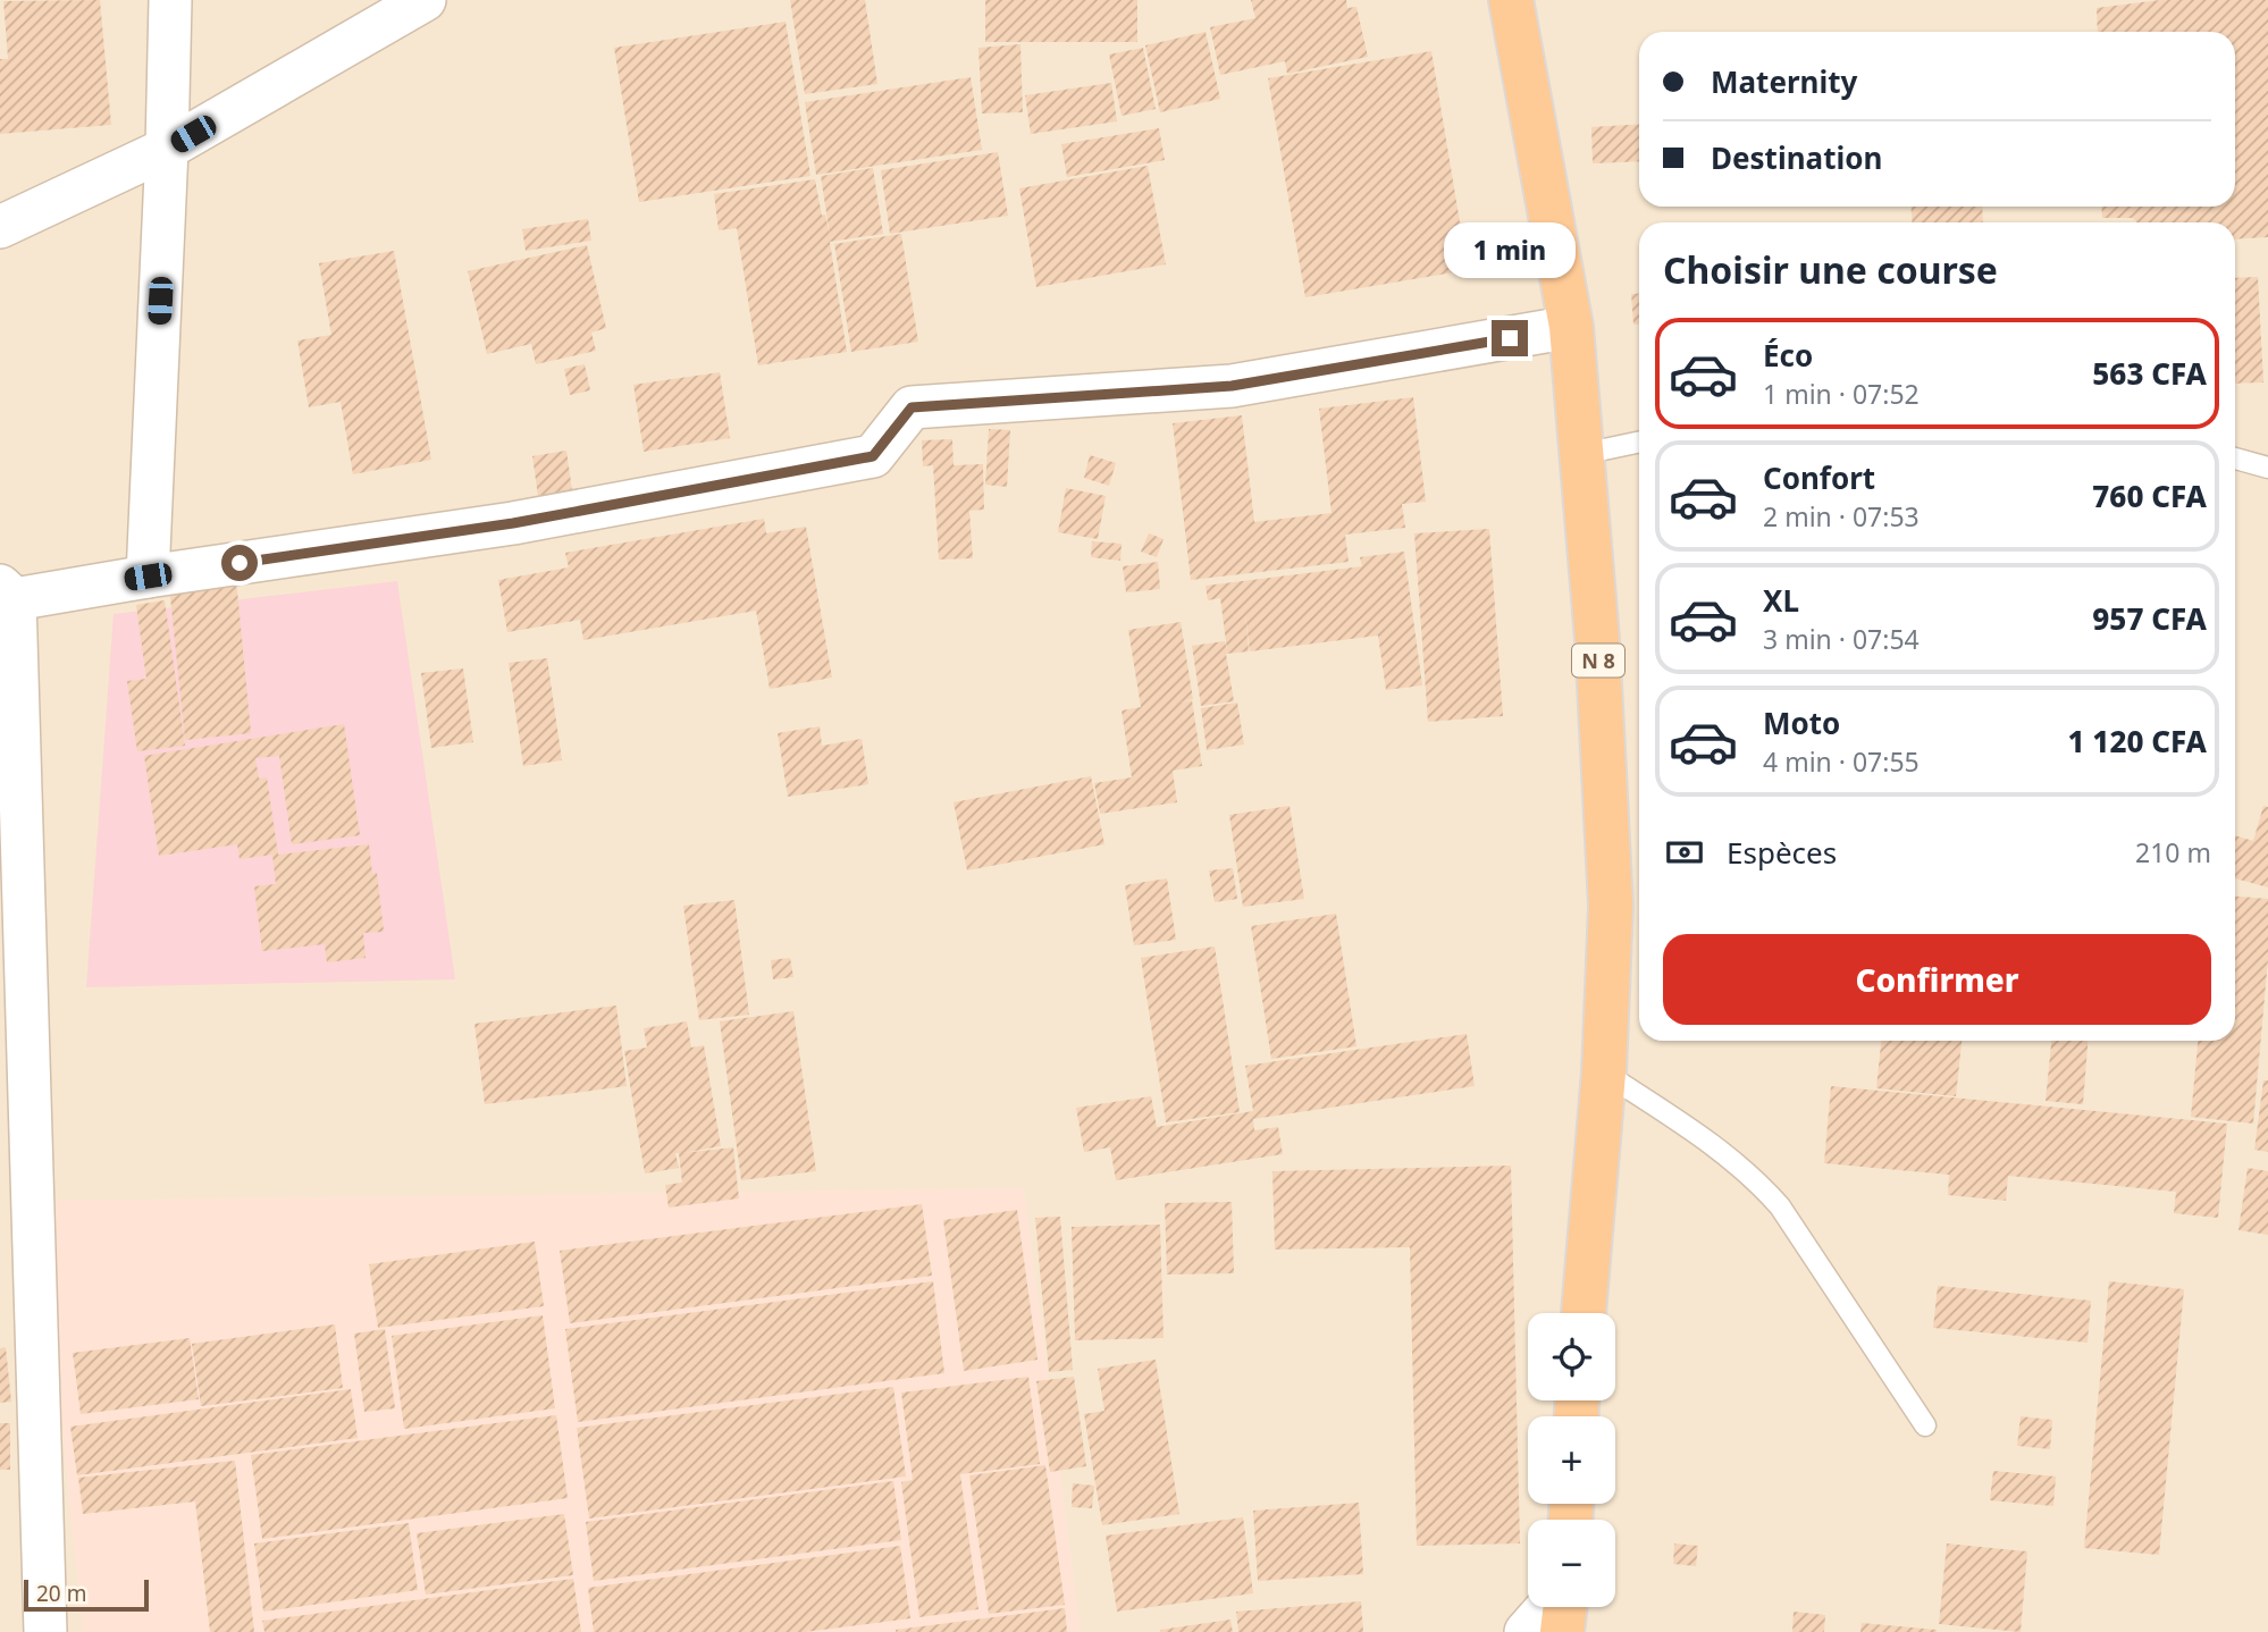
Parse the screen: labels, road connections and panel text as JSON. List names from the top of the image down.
{
  "streets": {
    "highway": ["N 8"]
  },
  "scale_bar": "20 m",
  "page": {
    "banner": ["Maternity", "Destination"],
    "bubble": "1 min",
    "heading": "Choisir une course",
    "list": [
      {
        "name": "Éco",
        "note": "1 min · 07:52",
        "value": "563 CFA"
      },
      {
        "name": "Confort",
        "note": "2 min · 07:53",
        "value": "760 CFA"
      },
      {
        "name": "XL",
        "note": "3 min · 07:54",
        "value": "957 CFA"
      },
      {
        "name": "Moto",
        "note": "4 min · 07:55",
        "value": "1 120 CFA"
      }
    ],
    "pay": ["Espèces", "210 m"],
    "buttons": "Confirmer",
    "map_buttons": ["+", "−"],
    "scale": "20 m"
  }
}
